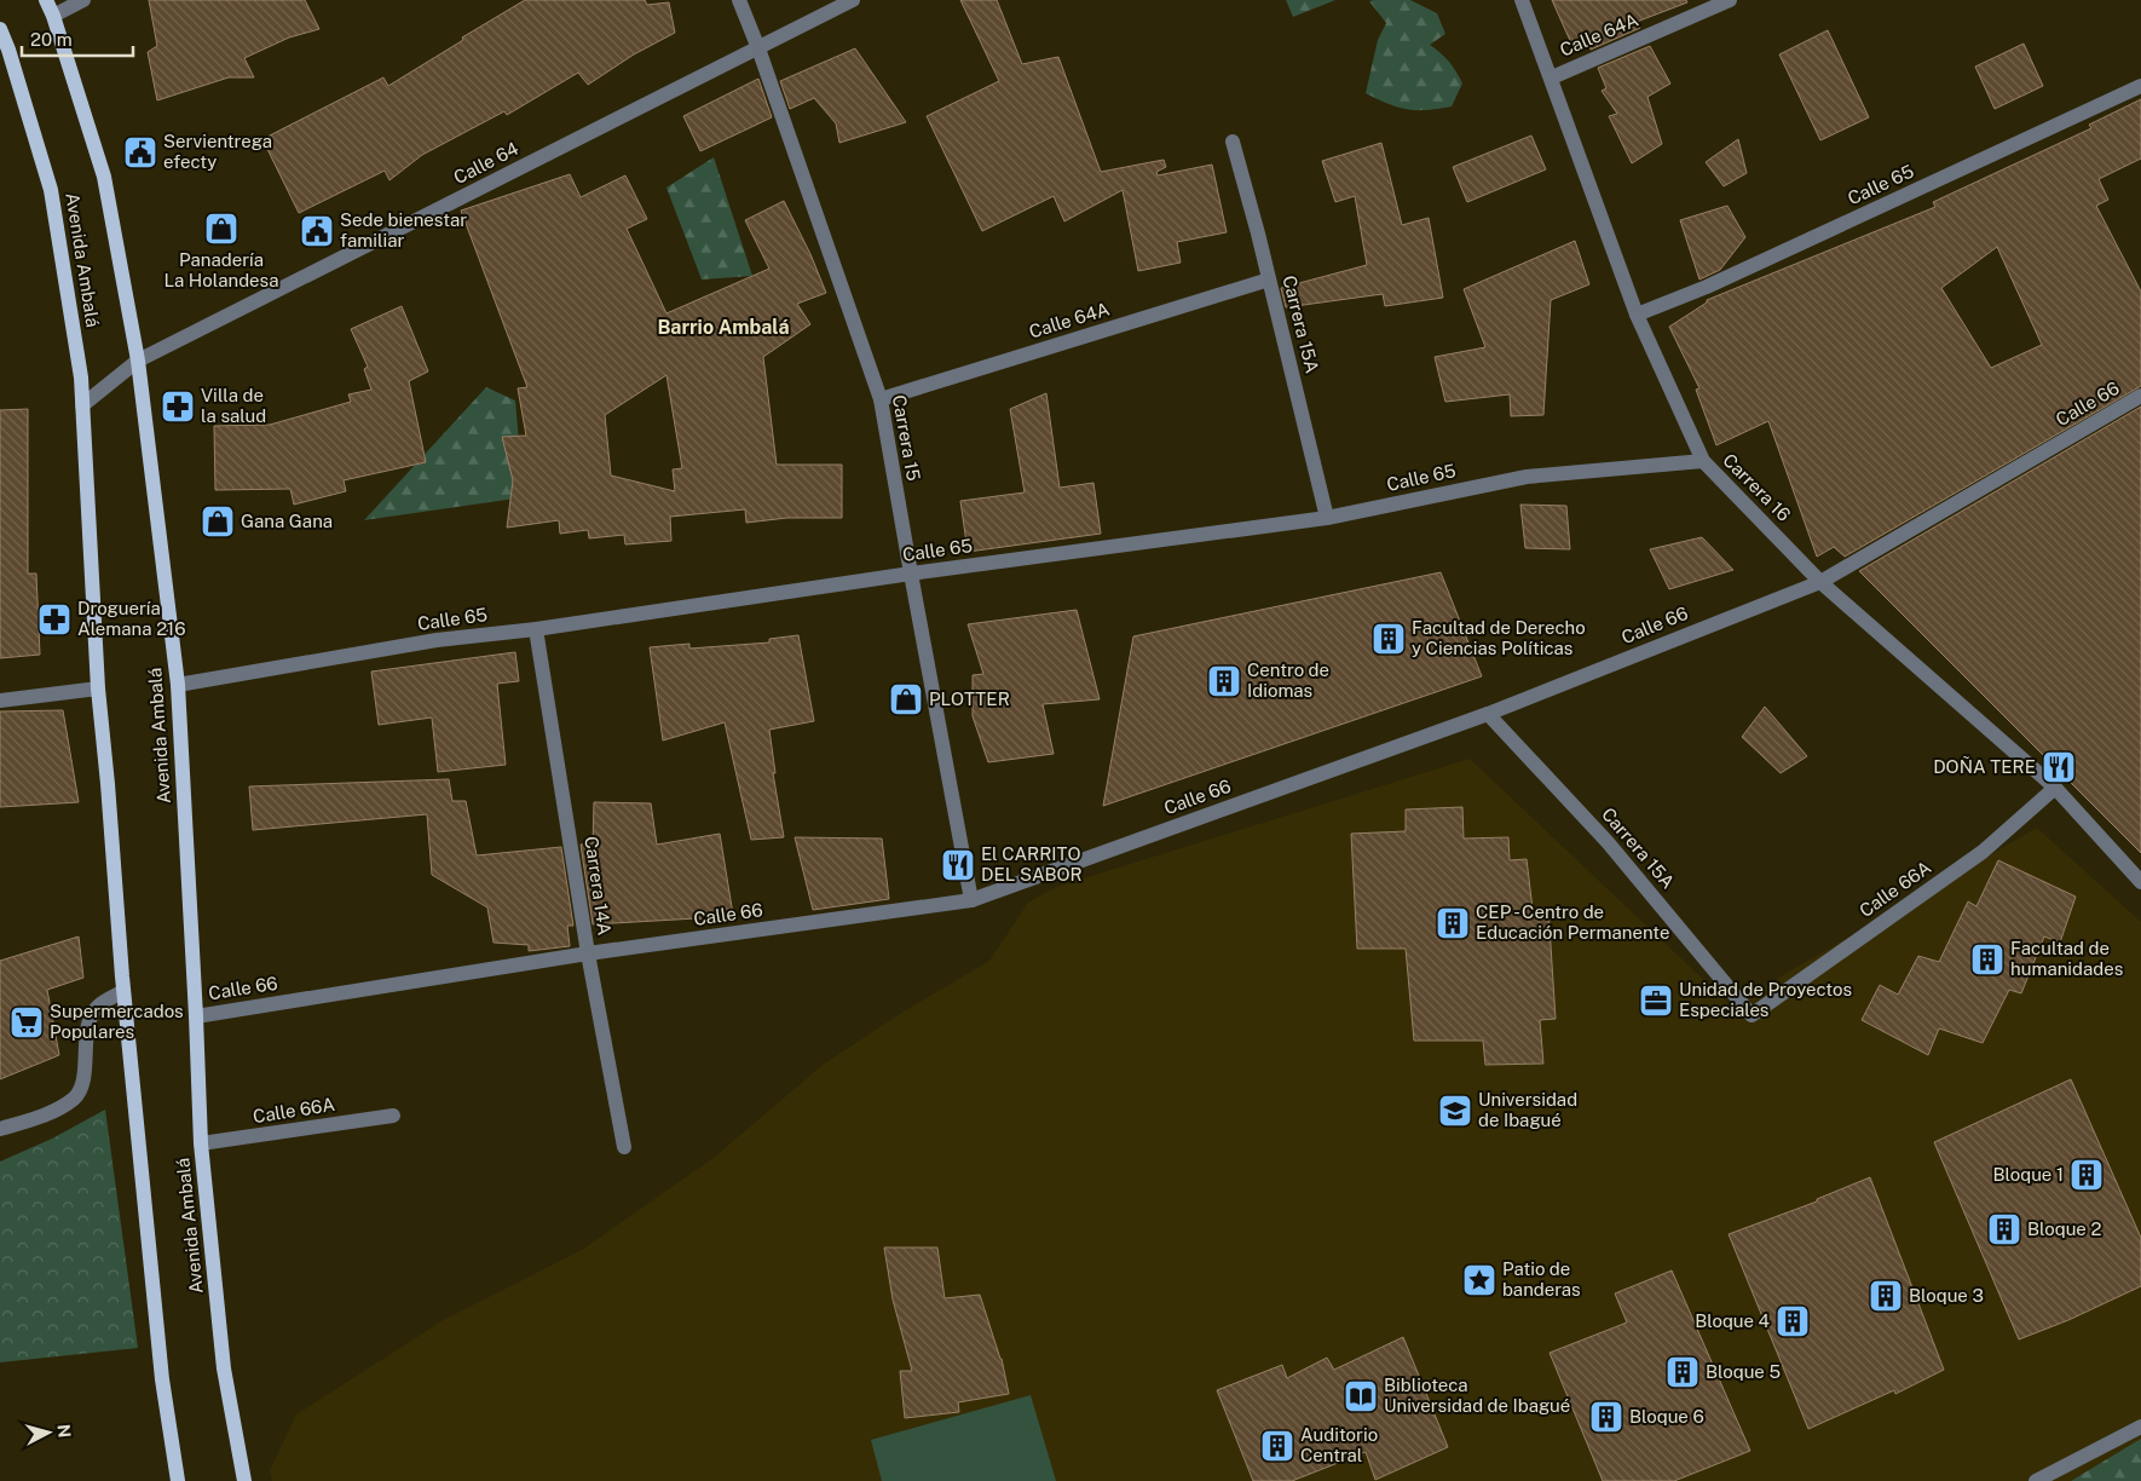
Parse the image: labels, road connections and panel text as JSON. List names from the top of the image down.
{
  "streets": {
    "main road": ["Avenida Ambalá"],
    "street": [
      "Calle 64A",
      "Calle 64",
      "Calle 65",
      "Carrera 15A",
      "Calle 66",
      "Carrera 15",
      "Carrera 16",
      "Carrera 14A",
      "Calle 66A"
    ]
  },
  "crossings": [
    ["Calle 64A", "Carrera 15A"],
    ["Calle 64A", "Carrera 15"],
    ["Calle 64A", "Carrera 16"],
    ["Calle 64", "Avenida Ambalá"],
    ["Calle 64", "Carrera 15"],
    ["Calle 65", "Avenida Ambalá"],
    ["Calle 65", "Carrera 15A"],
    ["Calle 65", "Carrera 15"],
    ["Calle 65", "Carrera 16"],
    ["Calle 65", "Carrera 14A"],
    ["Avenida Ambalá", "Calle 66"],
    ["Avenida Ambalá", "Calle 66A"],
    ["Carrera 15A", "Calle 66"],
    ["Carrera 15A", "Calle 66A"],
    ["Calle 66", "Carrera 15"],
    ["Calle 66", "Carrera 16"],
    ["Calle 66", "Carrera 14A"],
    ["Carrera 16", "Calle 66A"]
  ],
  "districts": ["Barrio Ambalá"],
  "places": {
    "public building": ["Servientrega efecty", "Sede bienestar familiar"],
    "shop": ["Panadería La Holandesa", "Gana Gana", "PLOTTER"],
    "pharmacy": ["Villa de la salud", "Droguería Alemana 216"],
    "building": [
      "Facultad de Derecho y Ciencias Políticas",
      "Centro de Idiomas",
      "CEP - Centro de Educación Permanente",
      "Facultad de humanidades",
      "Bloque 1",
      "Bloque 2",
      "Bloque 3",
      "Bloque 4",
      "Bloque 5",
      "Bloque 6",
      "Auditorio Central"
    ],
    "restaurant": ["DOÑA TERE", "El CARRITO DEL SABOR"],
    "office": ["Unidad de Proyectos Especiales"],
    "supermarket": ["Supermercados Populares"],
    "school or university": ["Universidad de Ibagué"],
    "place": ["Patio de banderas"],
    "library": ["Biblioteca Universidad de Ibagué"]
  },
  "scale_bar": "20 m",
  "north": "right"
}
